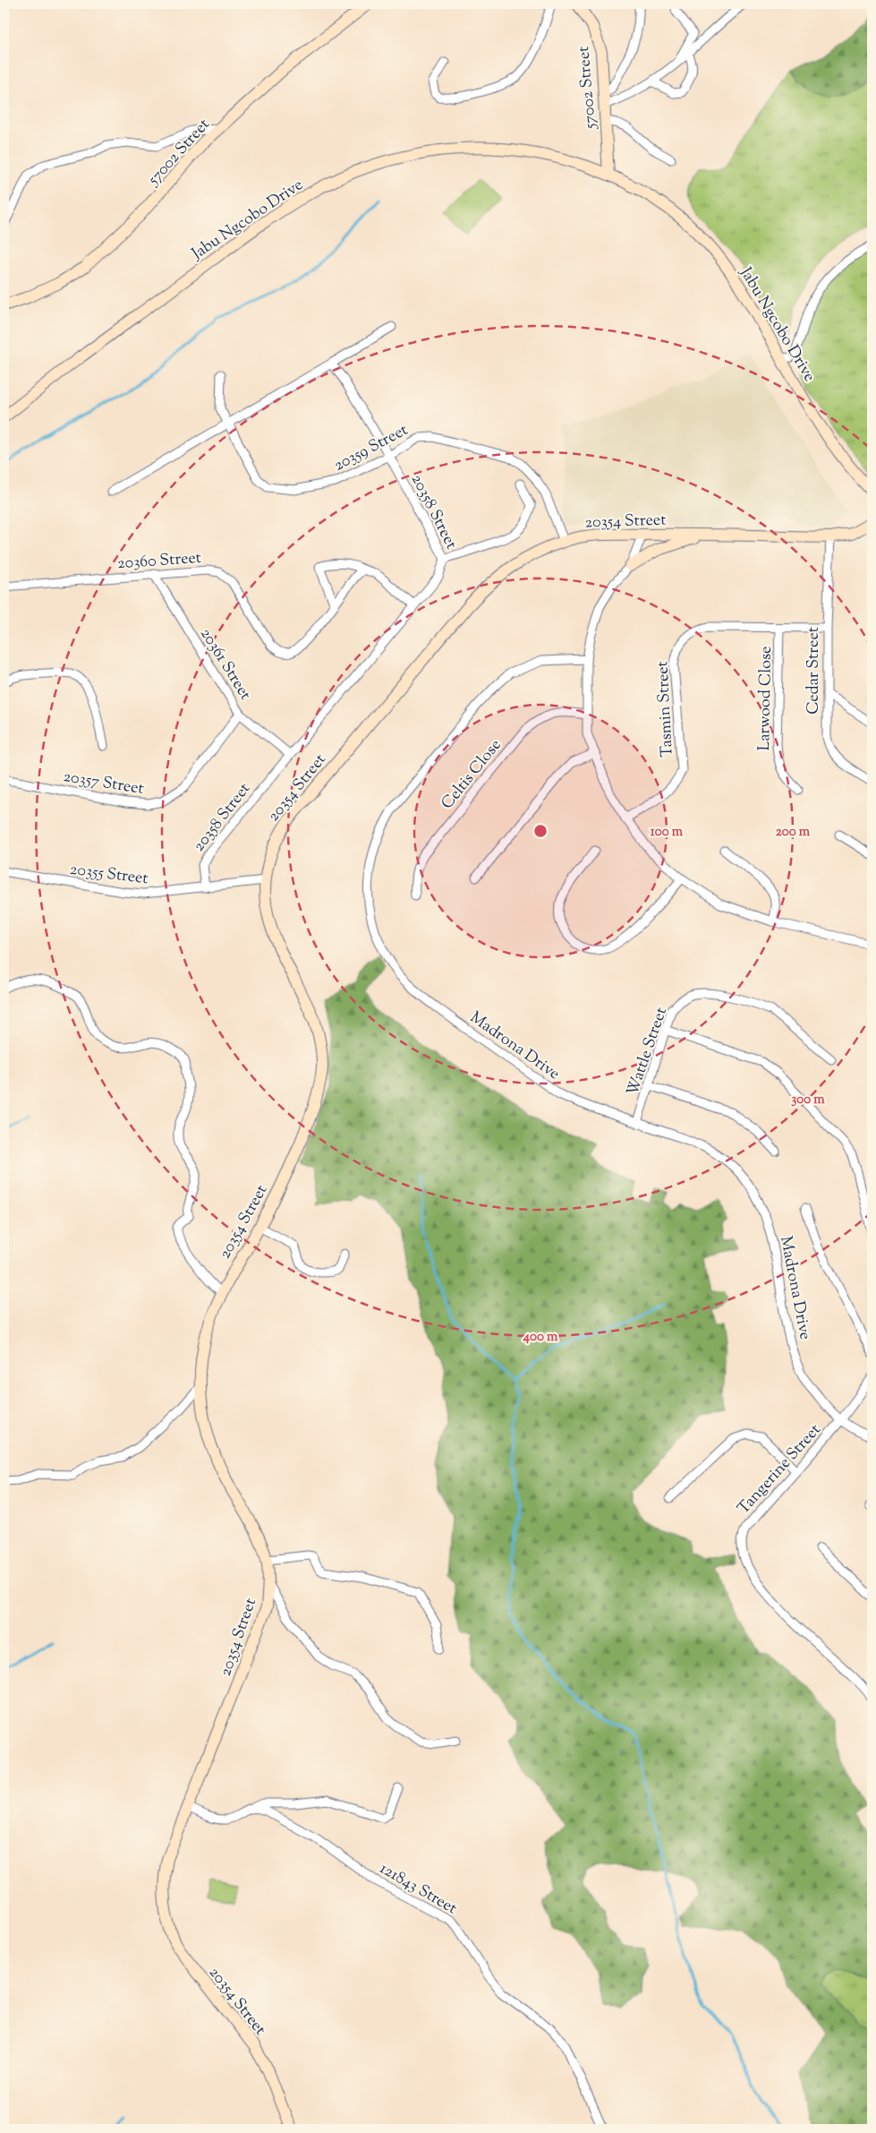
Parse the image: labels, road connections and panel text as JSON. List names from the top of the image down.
{
  "streets": {
    "street": [
      "57002 Street",
      "Jabu Ngcobo Drive",
      "20359 Street",
      "20358 Street",
      "20354 Street",
      "20360 Street",
      "20361 Street",
      "Cedar Street",
      "Larwood Close",
      "Tasmin Street",
      "Celtis Close",
      "20357 Street",
      "20355 Street",
      "Madrona Drive",
      "Wattle Street",
      "Tangerine Street",
      "121843 Street"
    ]
  },
  "crossings": [
    ["57002 Street", "Jabu Ngcobo Drive"],
    ["20359 Street", "20358 Street"],
    ["20359 Street", "20354 Street"],
    ["20358 Street", "20361 Street"],
    ["20358 Street", "20355 Street"],
    ["20354 Street", "Cedar Street"],
    ["20354 Street", "20355 Street"],
    ["20360 Street", "20361 Street"],
    ["20361 Street", "20357 Street"],
    ["Cedar Street", "Tasmin Street"],
    ["Larwood Close", "Tasmin Street"],
    ["Madrona Drive", "Wattle Street"],
    ["Madrona Drive", "Tangerine Street"]
  ],
  "rings": [
    "100 m",
    "200 m",
    "300 m",
    "400 m"
  ]
}
